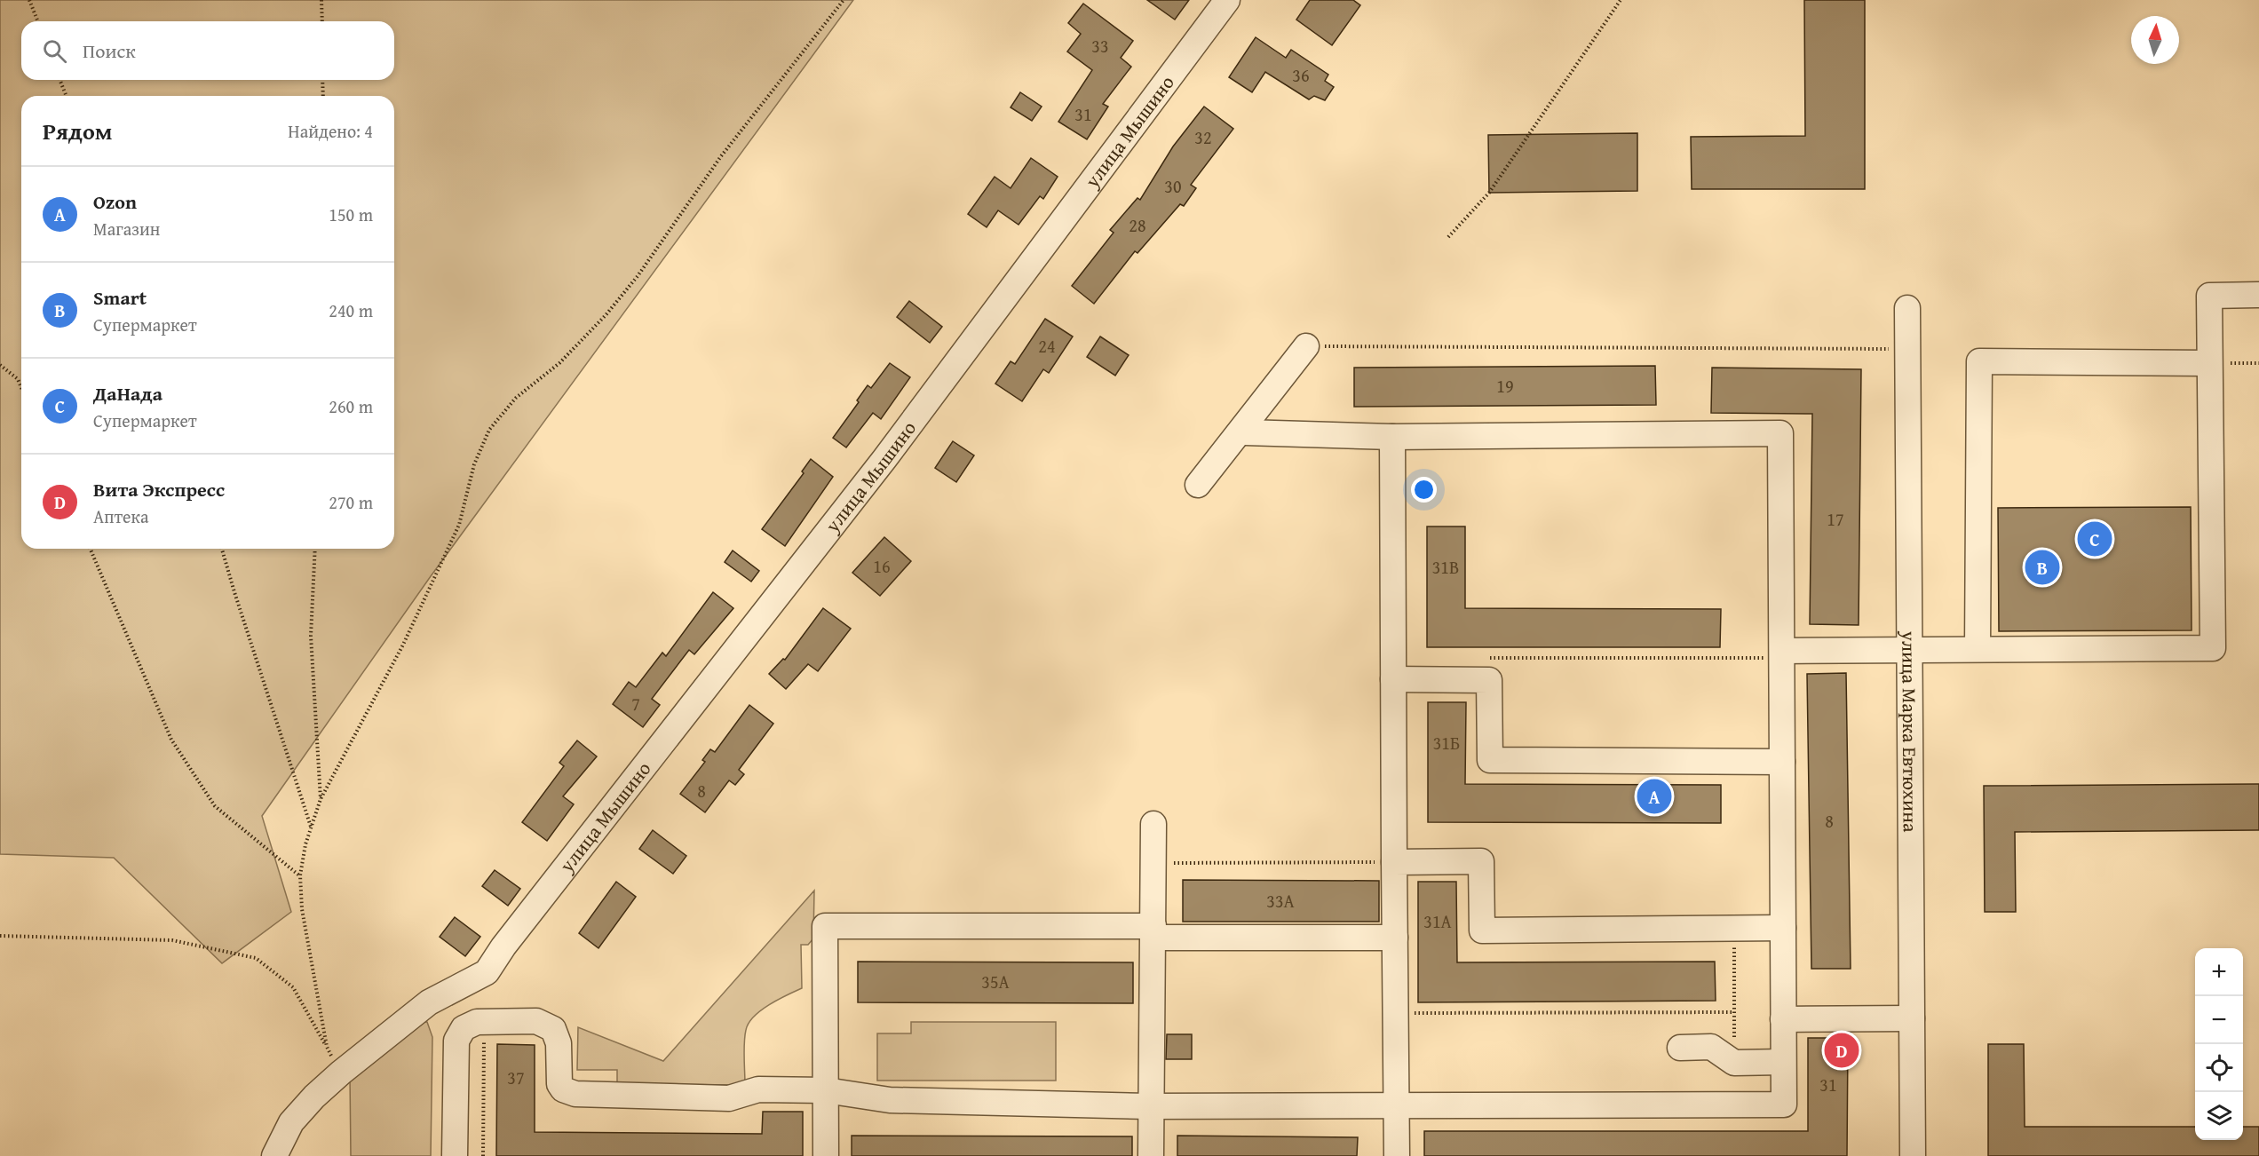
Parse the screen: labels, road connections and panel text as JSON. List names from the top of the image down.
{
  "streets": {
    "street": ["улица Мышино", "улица Марка Евтюхина"]
  },
  "house_numbers": [
    "33",
    "36",
    "31",
    "32",
    "30",
    "28",
    "24",
    "19",
    "17",
    "16",
    "31В",
    "7",
    "31Б",
    "8",
    "8",
    "33А",
    "31А",
    "35А",
    "37",
    "31"
  ],
  "north": "top",
  "page": {
    "search": "Поиск",
    "heading": ["Рядом", "Найдено: 4"],
    "list": [
      {
        "mark": "A",
        "name": "Ozon",
        "note": "Магазин",
        "value": "150 m"
      },
      {
        "mark": "B",
        "name": "Smart",
        "note": "Супермаркет",
        "value": "240 m"
      },
      {
        "mark": "C",
        "name": "ДаНада",
        "note": "Супермаркет",
        "value": "260 m"
      },
      {
        "mark": "D",
        "name": "Вита Экспресс",
        "note": "Аптека",
        "value": "270 m"
      }
    ],
    "pins": [
      "C",
      "B",
      "A",
      "D"
    ],
    "map_buttons": ["+", "−"]
  }
}
